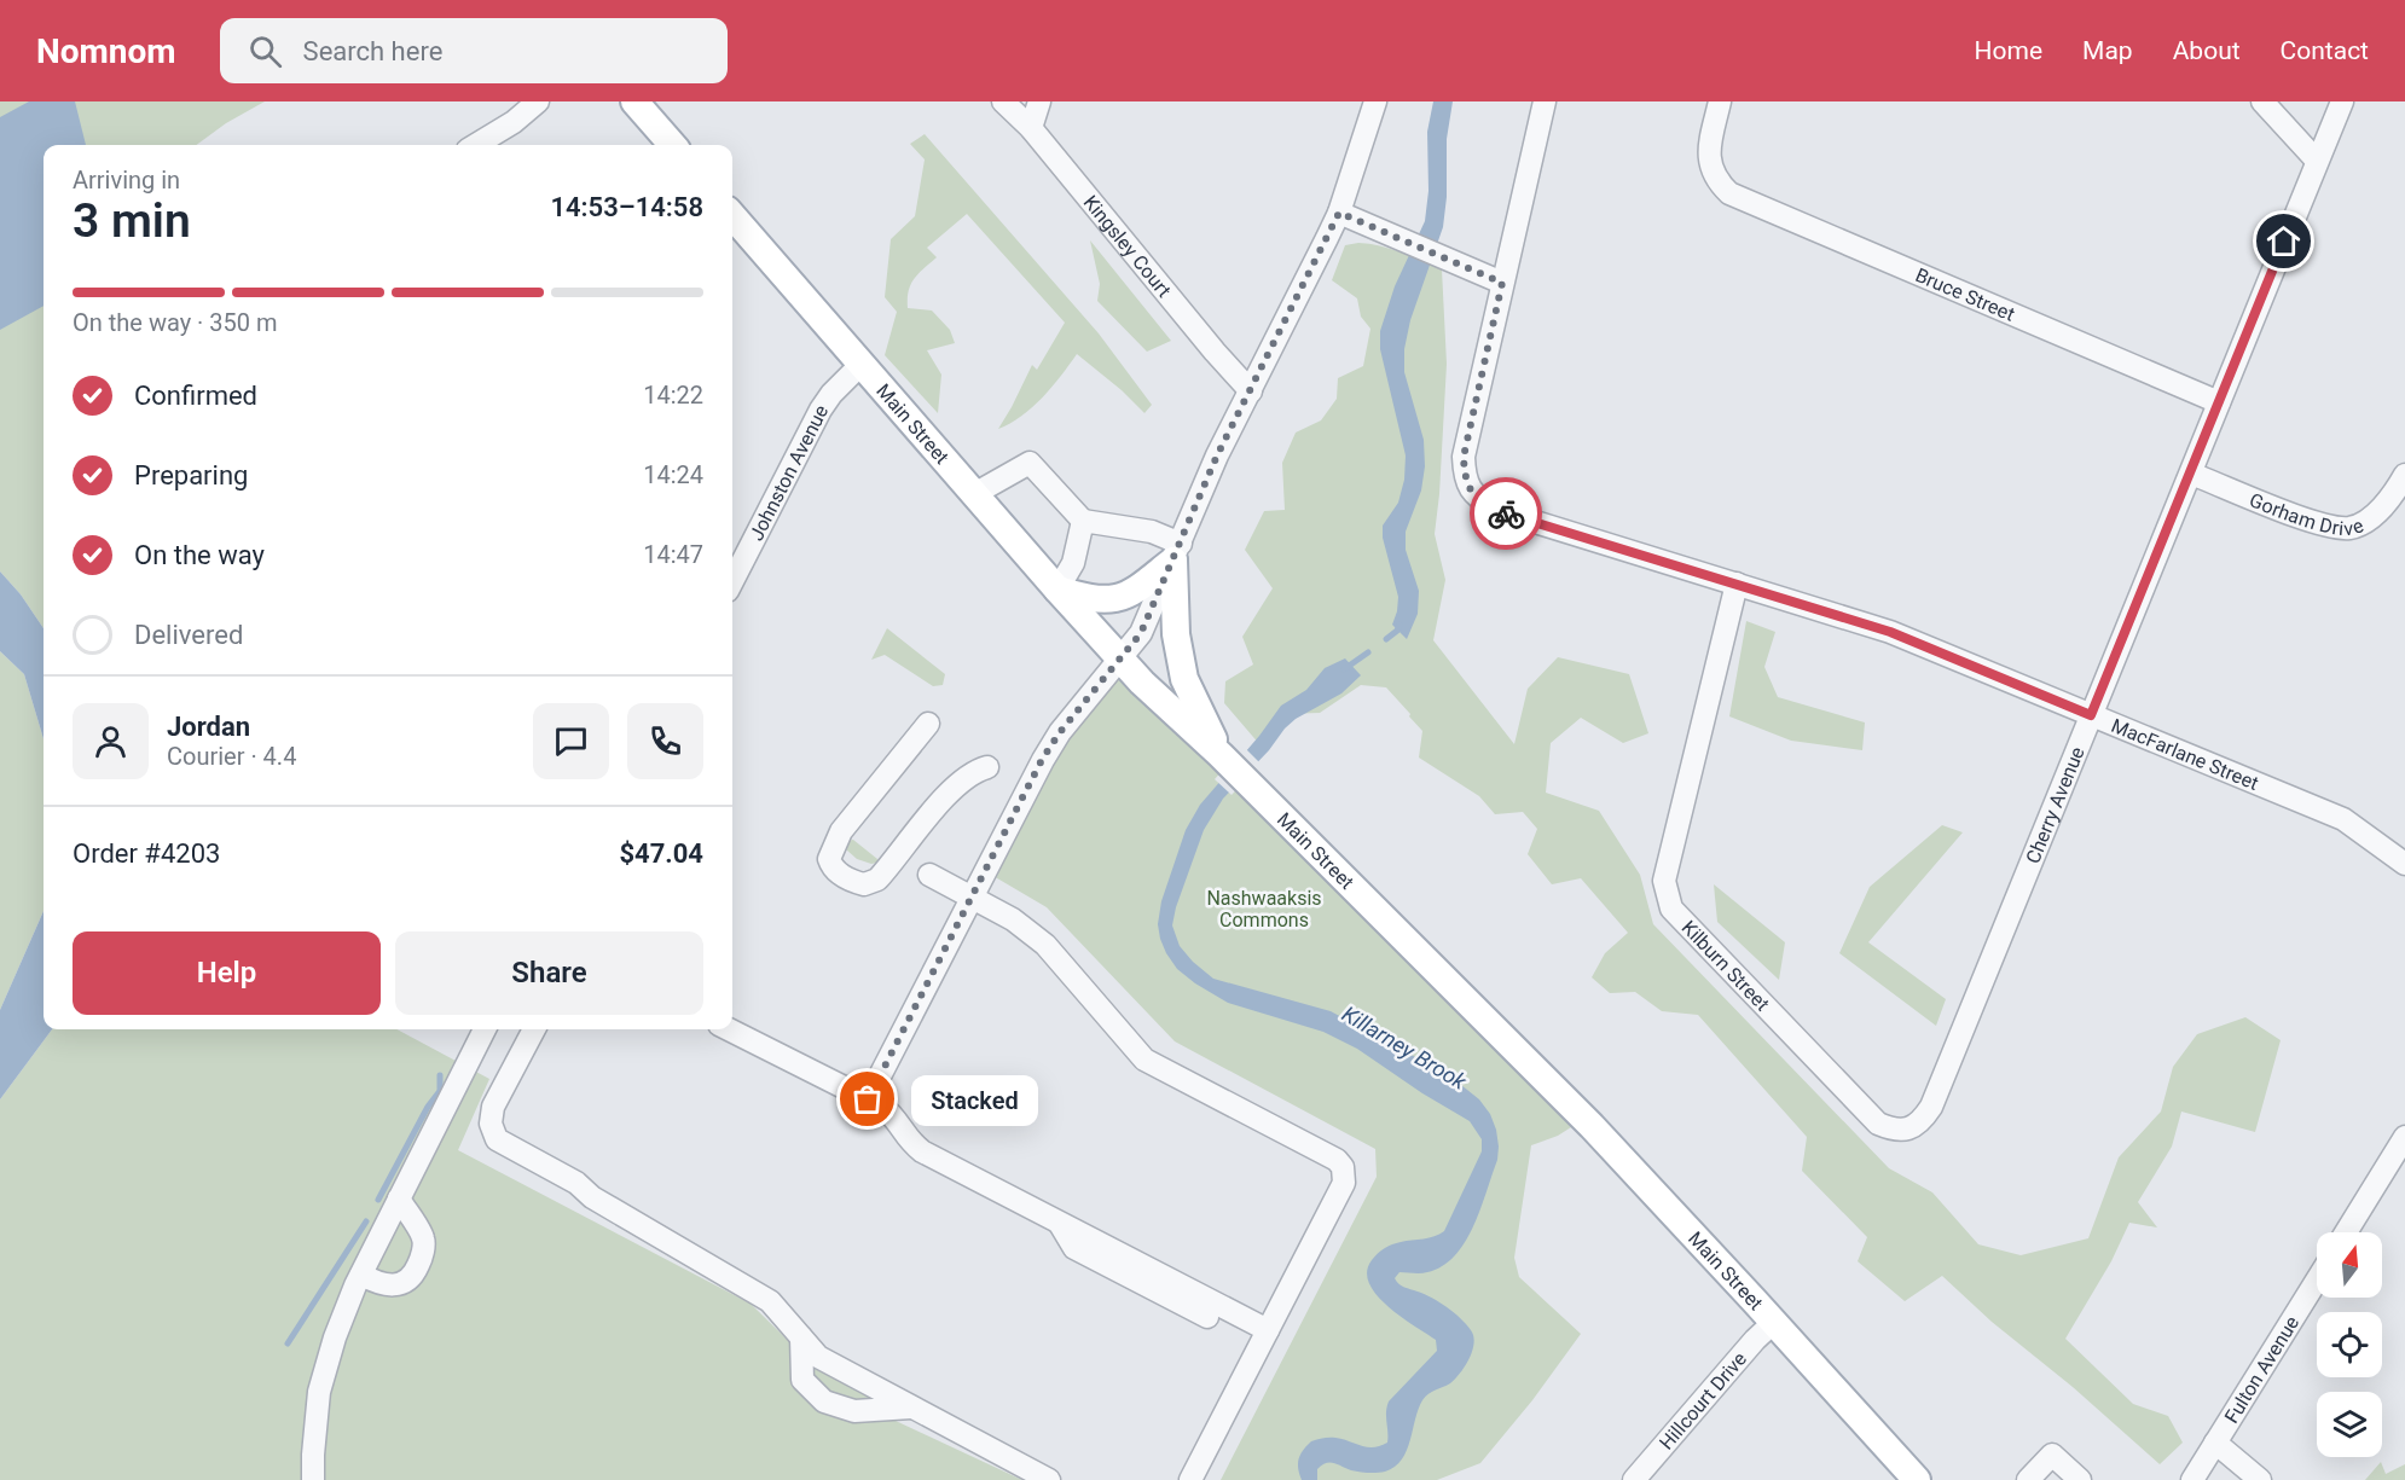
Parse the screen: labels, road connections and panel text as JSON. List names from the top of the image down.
{
  "streets": {
    "main road": ["Main Street"],
    "street": [
      "Kingsley Court",
      "Bruce Street",
      "Johnston Avenue",
      "Gorham Drive",
      "MacFarlane Street",
      "Cherry Avenue",
      "Kilburn Street",
      "Fulton Avenue",
      "Hillcourt Drive"
    ]
  },
  "crossings": [
    ["Bruce Street", "Cherry Avenue"],
    ["Main Street", "Johnston Avenue"],
    ["Main Street", "Hillcourt Drive"],
    ["Gorham Drive", "Cherry Avenue"],
    ["MacFarlane Street", "Cherry Avenue"],
    ["MacFarlane Street", "Kilburn Street"],
    ["Cherry Avenue", "Kilburn Street"]
  ],
  "water": ["Killarney Brook"],
  "parks": ["Nashwaaksis Commons"],
  "places": ["Stacked"],
  "north": "top",
  "page": {
    "header": "Nomnom",
    "search": "Search here",
    "nav": [
      "Home",
      "Map",
      "About",
      "Contact"
    ],
    "heading": ["3 min", "Arriving in", "14:53–14:58"],
    "panel": [
      "Jordan",
      "Courier · 4.4",
      "Order #4203",
      "$47.04"
    ],
    "bar": "On the way · 350 m",
    "list": [
      ["Confirmed", "14:22"],
      ["Preparing", "14:24"],
      ["On the way", "14:47"],
      "Delivered"
    ],
    "buttons": ["Help", "Share"],
    "bubble": "Stacked"
  }
}
